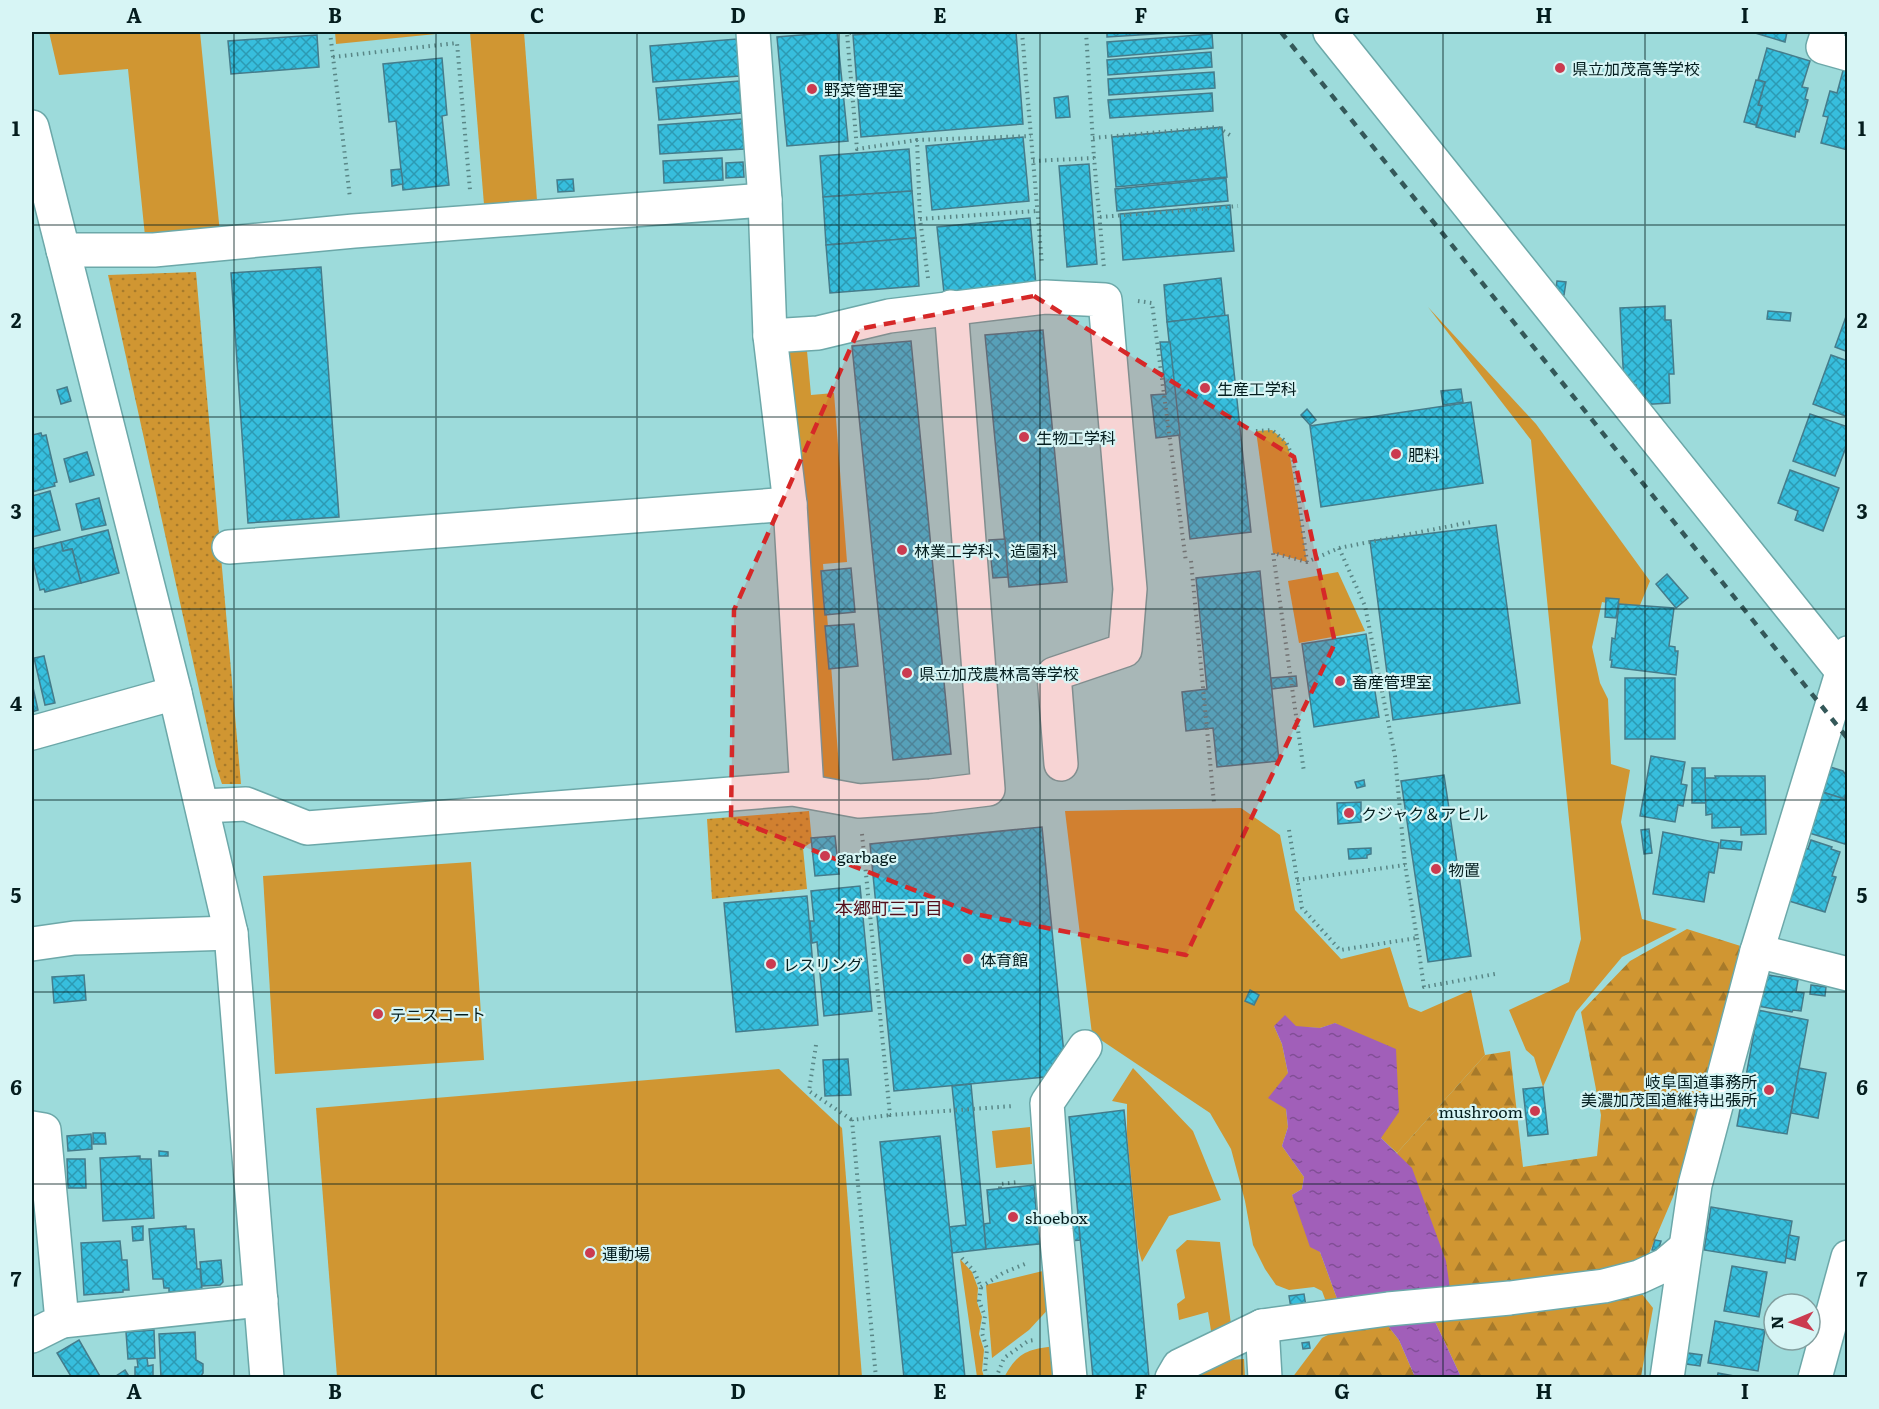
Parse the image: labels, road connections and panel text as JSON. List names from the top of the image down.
{
  "districts": ["本郷町三丁目"],
  "places": [
    "県立加茂高等学校",
    "野菜管理室",
    "生産工学科",
    "生物工学科",
    "肥料",
    "林業工学科、造園科",
    "県立加茂農林高等学校",
    "畜産管理室",
    "クジャク＆アヒル",
    "garbage",
    "物置",
    "体育館",
    "レスリング",
    "テニスコート",
    "岐阜国道事務所 美濃加茂国道維持出張所",
    "mushroom",
    "shoebox",
    "運動場"
  ],
  "north": "left",
  "grid": {
    "columns": [
      "A",
      "B",
      "C",
      "D",
      "E",
      "F",
      "G",
      "H",
      "I"
    ],
    "rows": [
      "1",
      "2",
      "3",
      "4",
      "5",
      "6",
      "7"
    ]
  }
}
